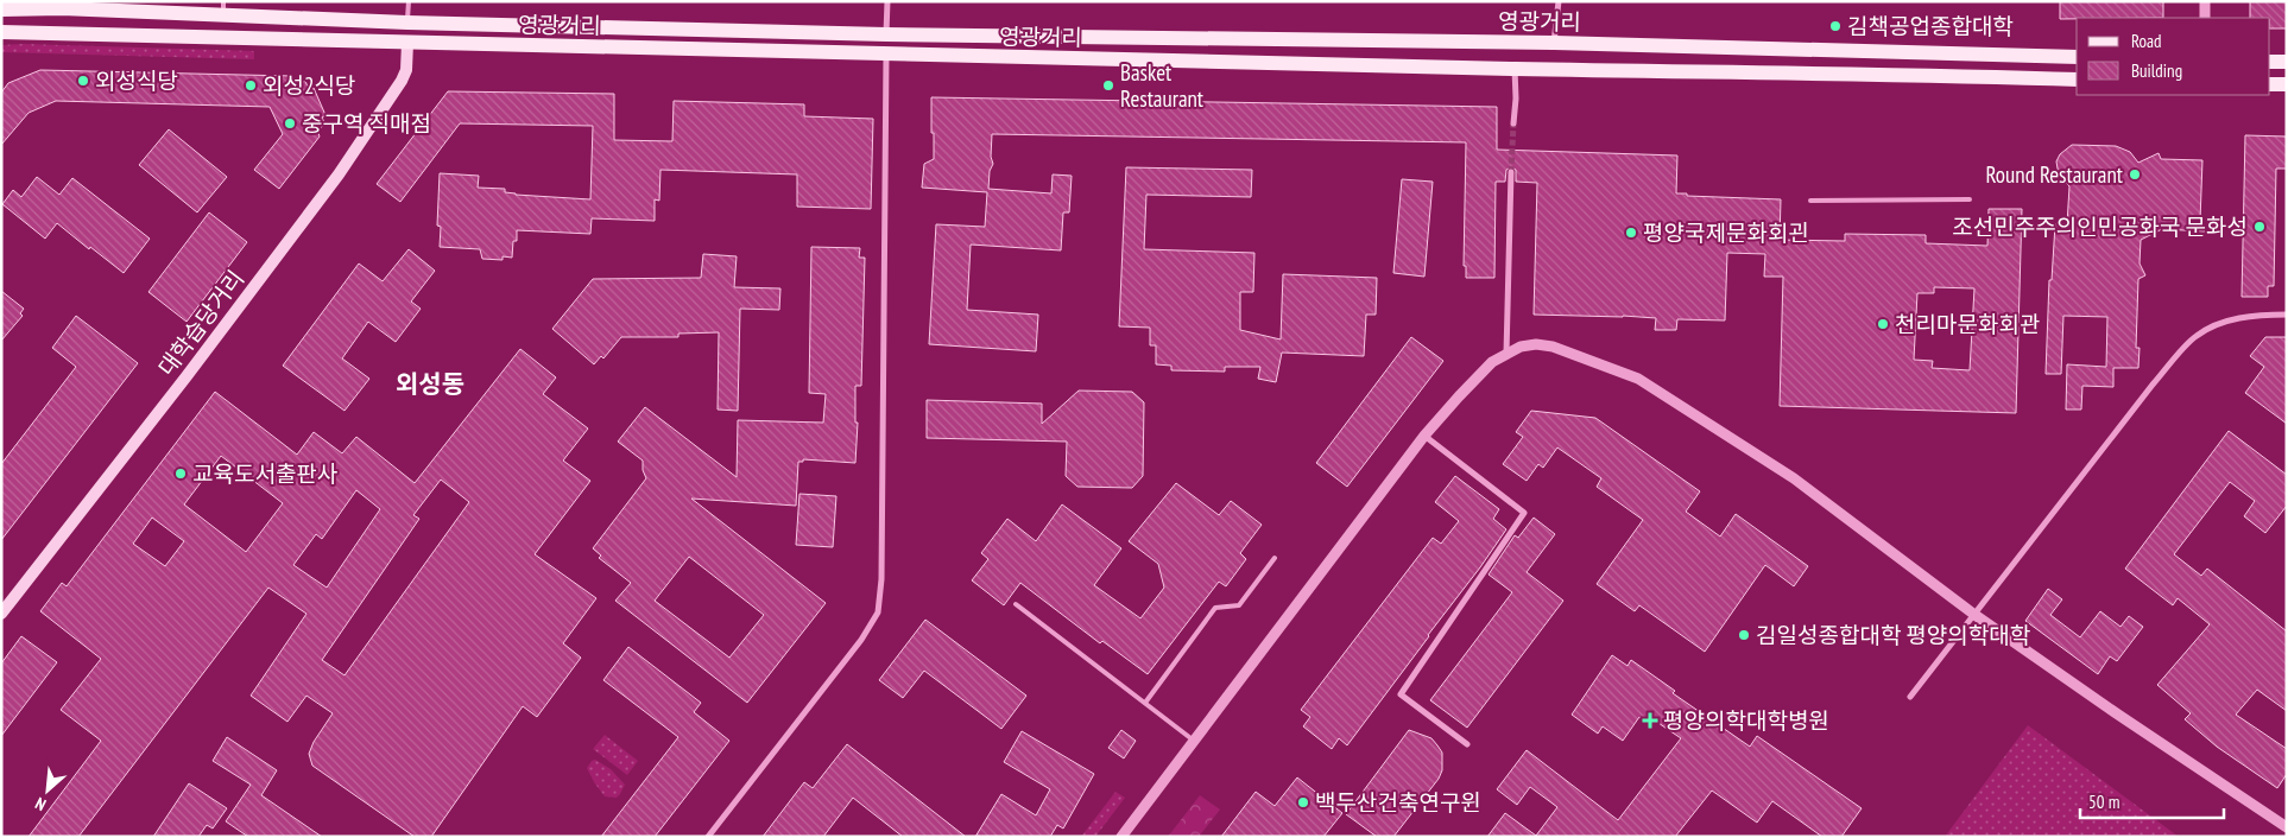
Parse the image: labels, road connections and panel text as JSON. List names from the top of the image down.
{
  "streets": {
    "main road": ["영광거리", "대학습당거리"]
  },
  "crossings": [
    ["영광거리", "대학습당거리"]
  ],
  "districts": ["외성동"],
  "places": {
    "other": [
      "김책공업종합대학",
      "외성식당",
      "외성2식당",
      "Basket Restaurant",
      "중구역 직매점",
      "Round Restaurant",
      "조선민주주의인민공화국 문화성",
      "평양국제문화회괸",
      "천리마문화회관",
      "교육도서출판사",
      "김일성종합대학 평양의학대학",
      "백두산건축연구윈"
    ],
    "health": ["평양의학대학병원"]
  },
  "legend": ["Road", "Building"],
  "scale_bar": "50 m",
  "north": "bottom left"
}
